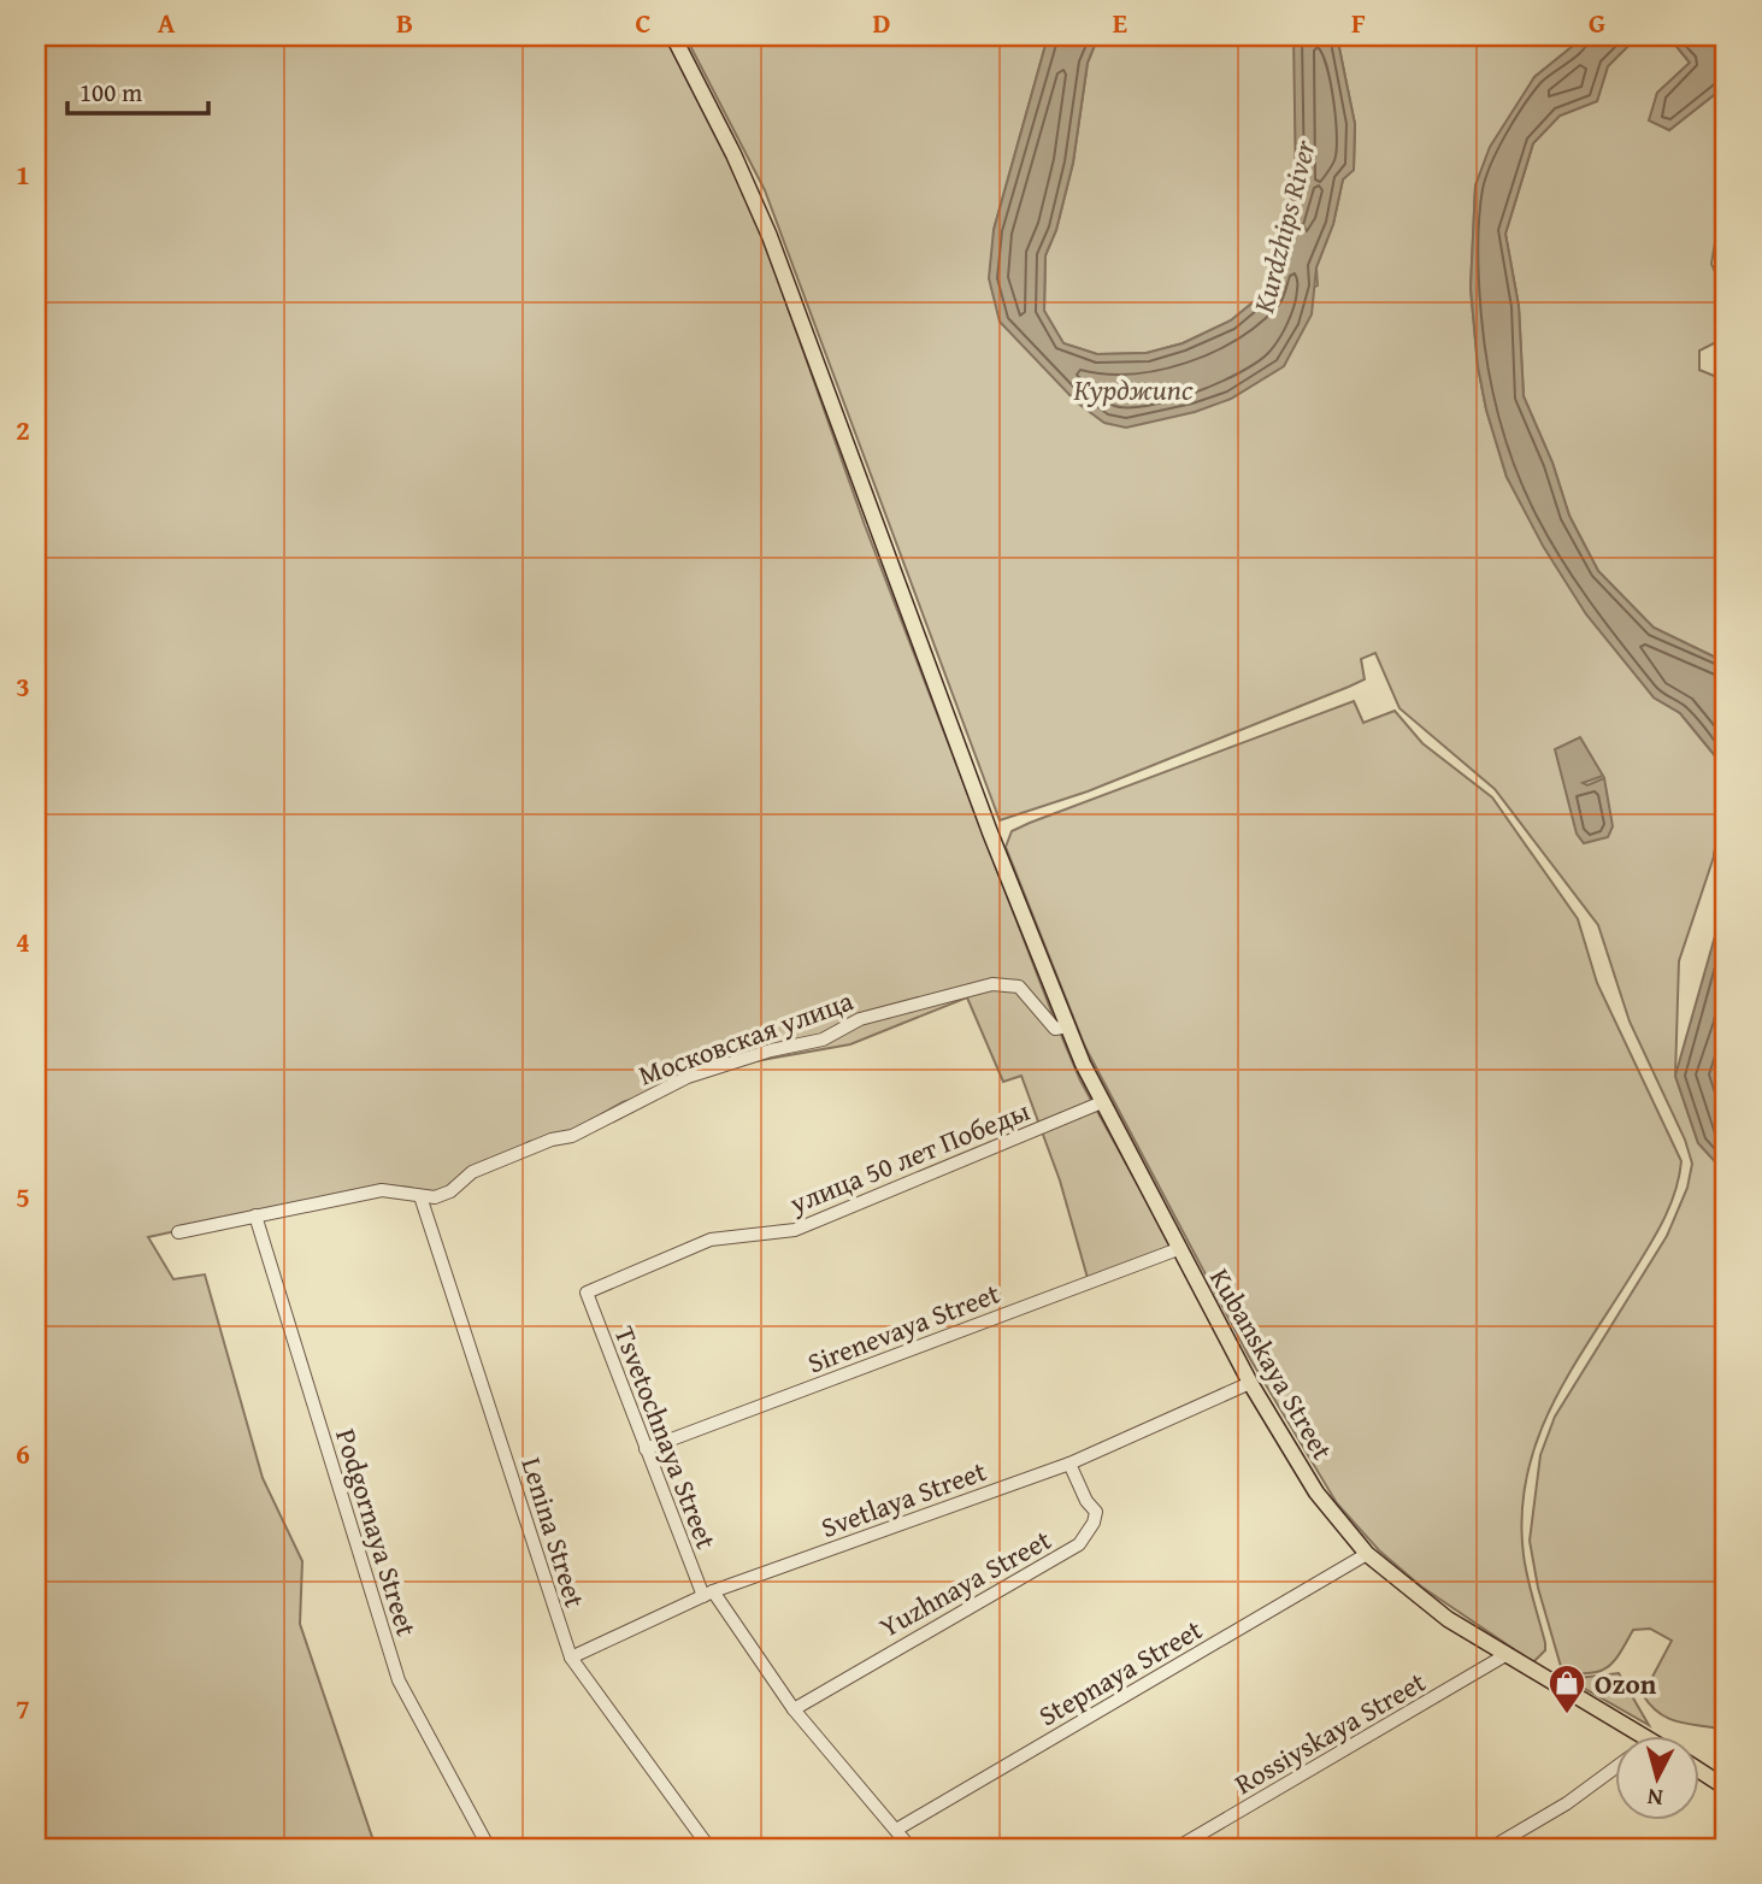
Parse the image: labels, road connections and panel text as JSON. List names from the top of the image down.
{
  "streets": {
    "main road": ["Kubanskaya Street"],
    "street": [
      "Московская улица",
      "улица 50 лет Победы",
      "Sirenevaya Street",
      "Tsvetochnaya Street",
      "Svetlaya Street",
      "Podgornaya Street",
      "Lenina Street",
      "Yuzhnaya Street",
      "Stepnaya Street",
      "Rossiyskaya Street"
    ]
  },
  "crossings": [
    ["Московская улица", "Kubanskaya Street"],
    ["Московская улица", "Lenina Street"],
    ["улица 50 лет Победы", "Kubanskaya Street"],
    ["улица 50 лет Победы", "Tsvetochnaya Street"],
    ["Sirenevaya Street", "Kubanskaya Street"],
    ["Sirenevaya Street", "Tsvetochnaya Street"],
    ["Kubanskaya Street", "Svetlaya Street"],
    ["Kubanskaya Street", "Stepnaya Street"],
    ["Kubanskaya Street", "Rossiyskaya Street"],
    ["Tsvetochnaya Street", "Svetlaya Street"],
    ["Tsvetochnaya Street", "Yuzhnaya Street"],
    ["Tsvetochnaya Street", "Stepnaya Street"],
    ["Svetlaya Street", "Lenina Street"],
    ["Svetlaya Street", "Yuzhnaya Street"]
  ],
  "water": ["Kurdzhips River", "Курджипс"],
  "places": {
    "shop": ["Ozon"]
  },
  "scale_bar": "100 m",
  "north": "bottom",
  "grid": {
    "columns": [
      "A",
      "B",
      "C",
      "D",
      "E",
      "F",
      "G"
    ],
    "rows": [
      "1",
      "2",
      "3",
      "4",
      "5",
      "6",
      "7"
    ]
  }
}
